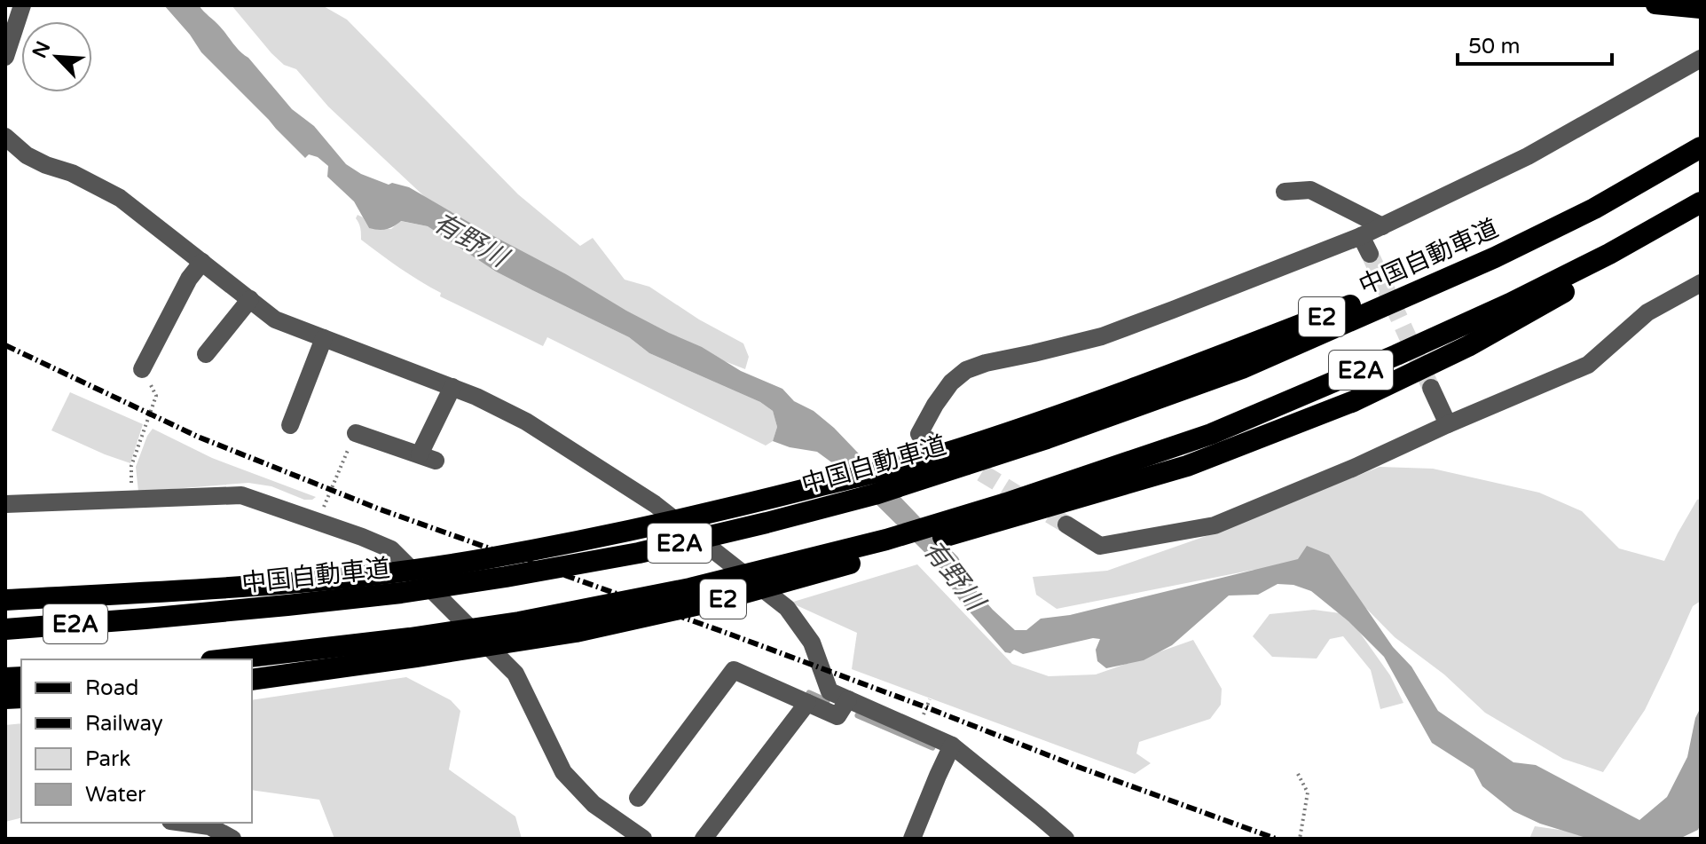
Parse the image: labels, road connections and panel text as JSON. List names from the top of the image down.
{
  "streets": {
    "highway": ["中国自動車道", "E2", "E2A"]
  },
  "crossings": [
    ["中国自動車道", "E2"],
    ["E2", "E2A"]
  ],
  "water": ["有野川"],
  "legend": [
    "Road",
    "Railway",
    "Park",
    "Water"
  ],
  "scale_bar": "50 m",
  "north": "top left"
}
